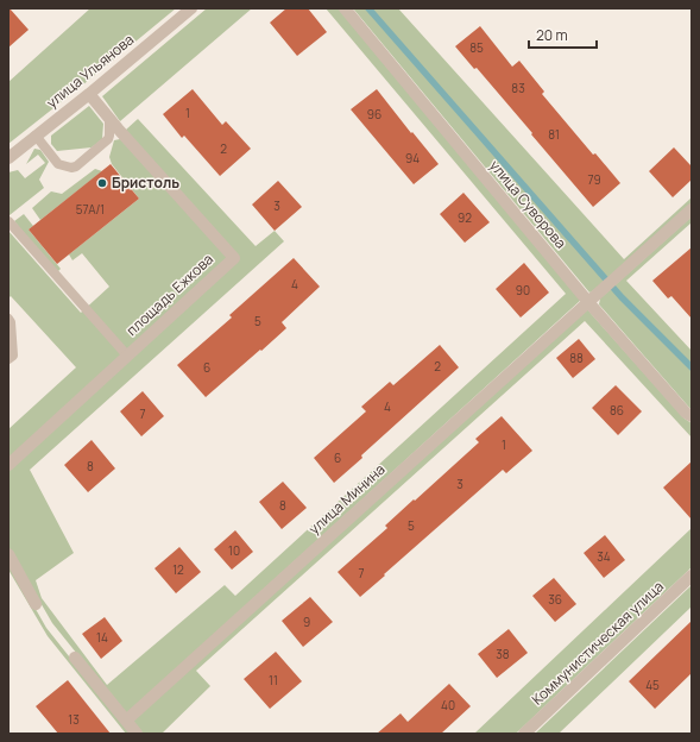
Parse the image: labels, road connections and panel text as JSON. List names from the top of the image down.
{
  "streets": {
    "street": [
      "улица Ульянова",
      "улица Суворова",
      "площадь Ежкова",
      "улица Минина",
      "Коммунистическая улица"
    ]
  },
  "crossings": [
    ["улица Ульянова", "площадь Ежкова"],
    ["улица Суворова", "улица Минина"]
  ],
  "places": ["Бристоль"],
  "house_numbers": [
    "85",
    "83",
    "1",
    "96",
    "81",
    "2",
    "94",
    "79",
    "3",
    "57А/1",
    "92",
    "4",
    "90",
    "5",
    "88",
    "2",
    "6",
    "4",
    "86",
    "7",
    "1",
    "6",
    "8",
    "3",
    "8",
    "5",
    "10",
    "34",
    "12",
    "7",
    "36",
    "9",
    "14",
    "38",
    "11",
    "45",
    "40",
    "13"
  ],
  "scale_bar": "20 m"
}
